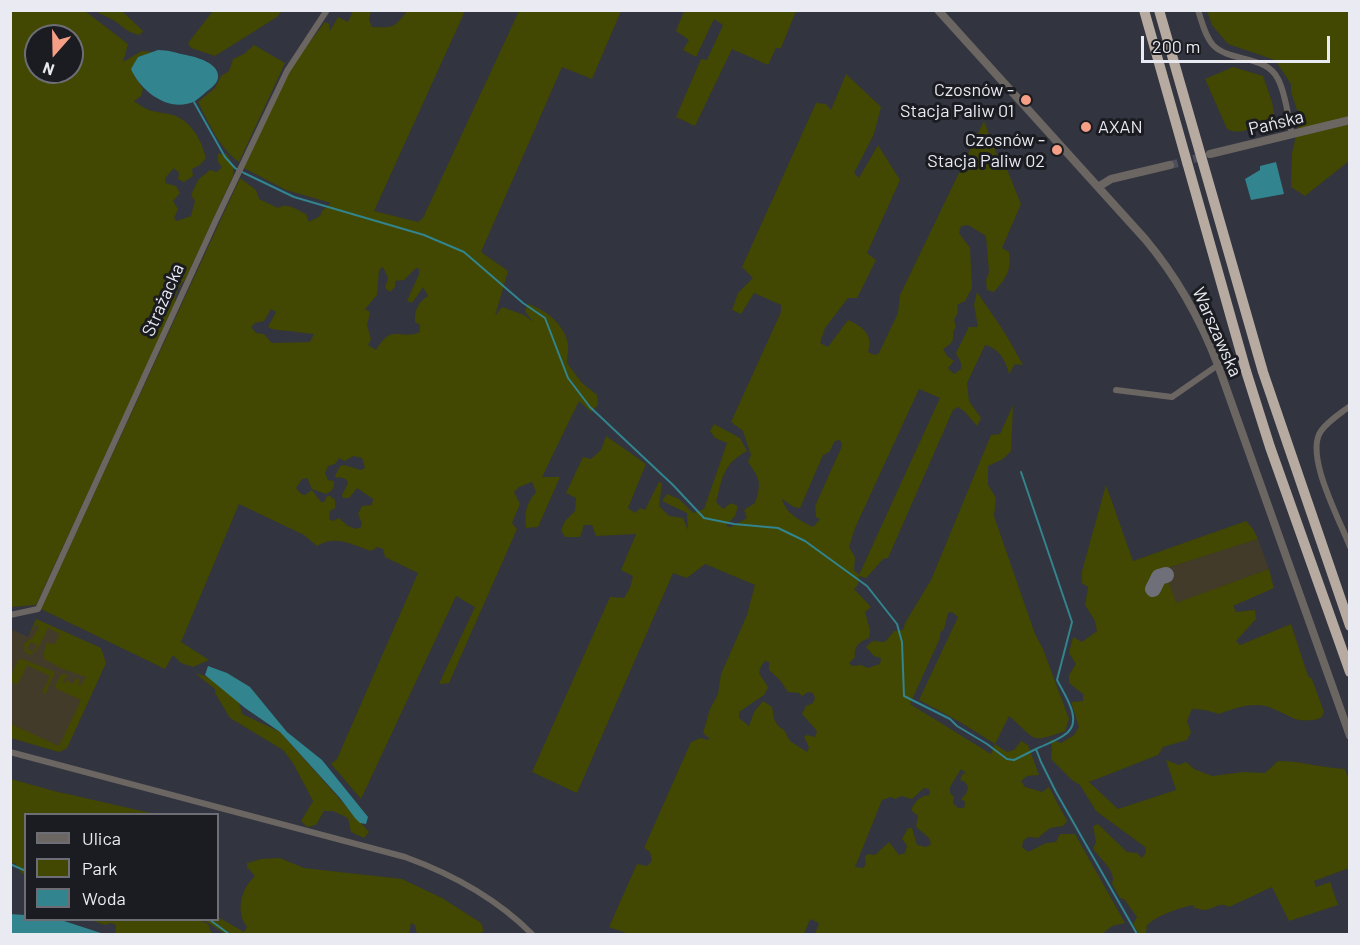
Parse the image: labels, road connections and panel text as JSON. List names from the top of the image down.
{
  "streets": {
    "street": ["Pańska", "Strażacka", "Warszawska"]
  },
  "places": ["Czosnów - Stacja Paliw 01", "AXAN", "Czosnów - Stacja Paliw 02"],
  "legend": ["Ulica", "Park", "Woda"],
  "scale_bar": "200 m",
  "north": "bottom"
}
